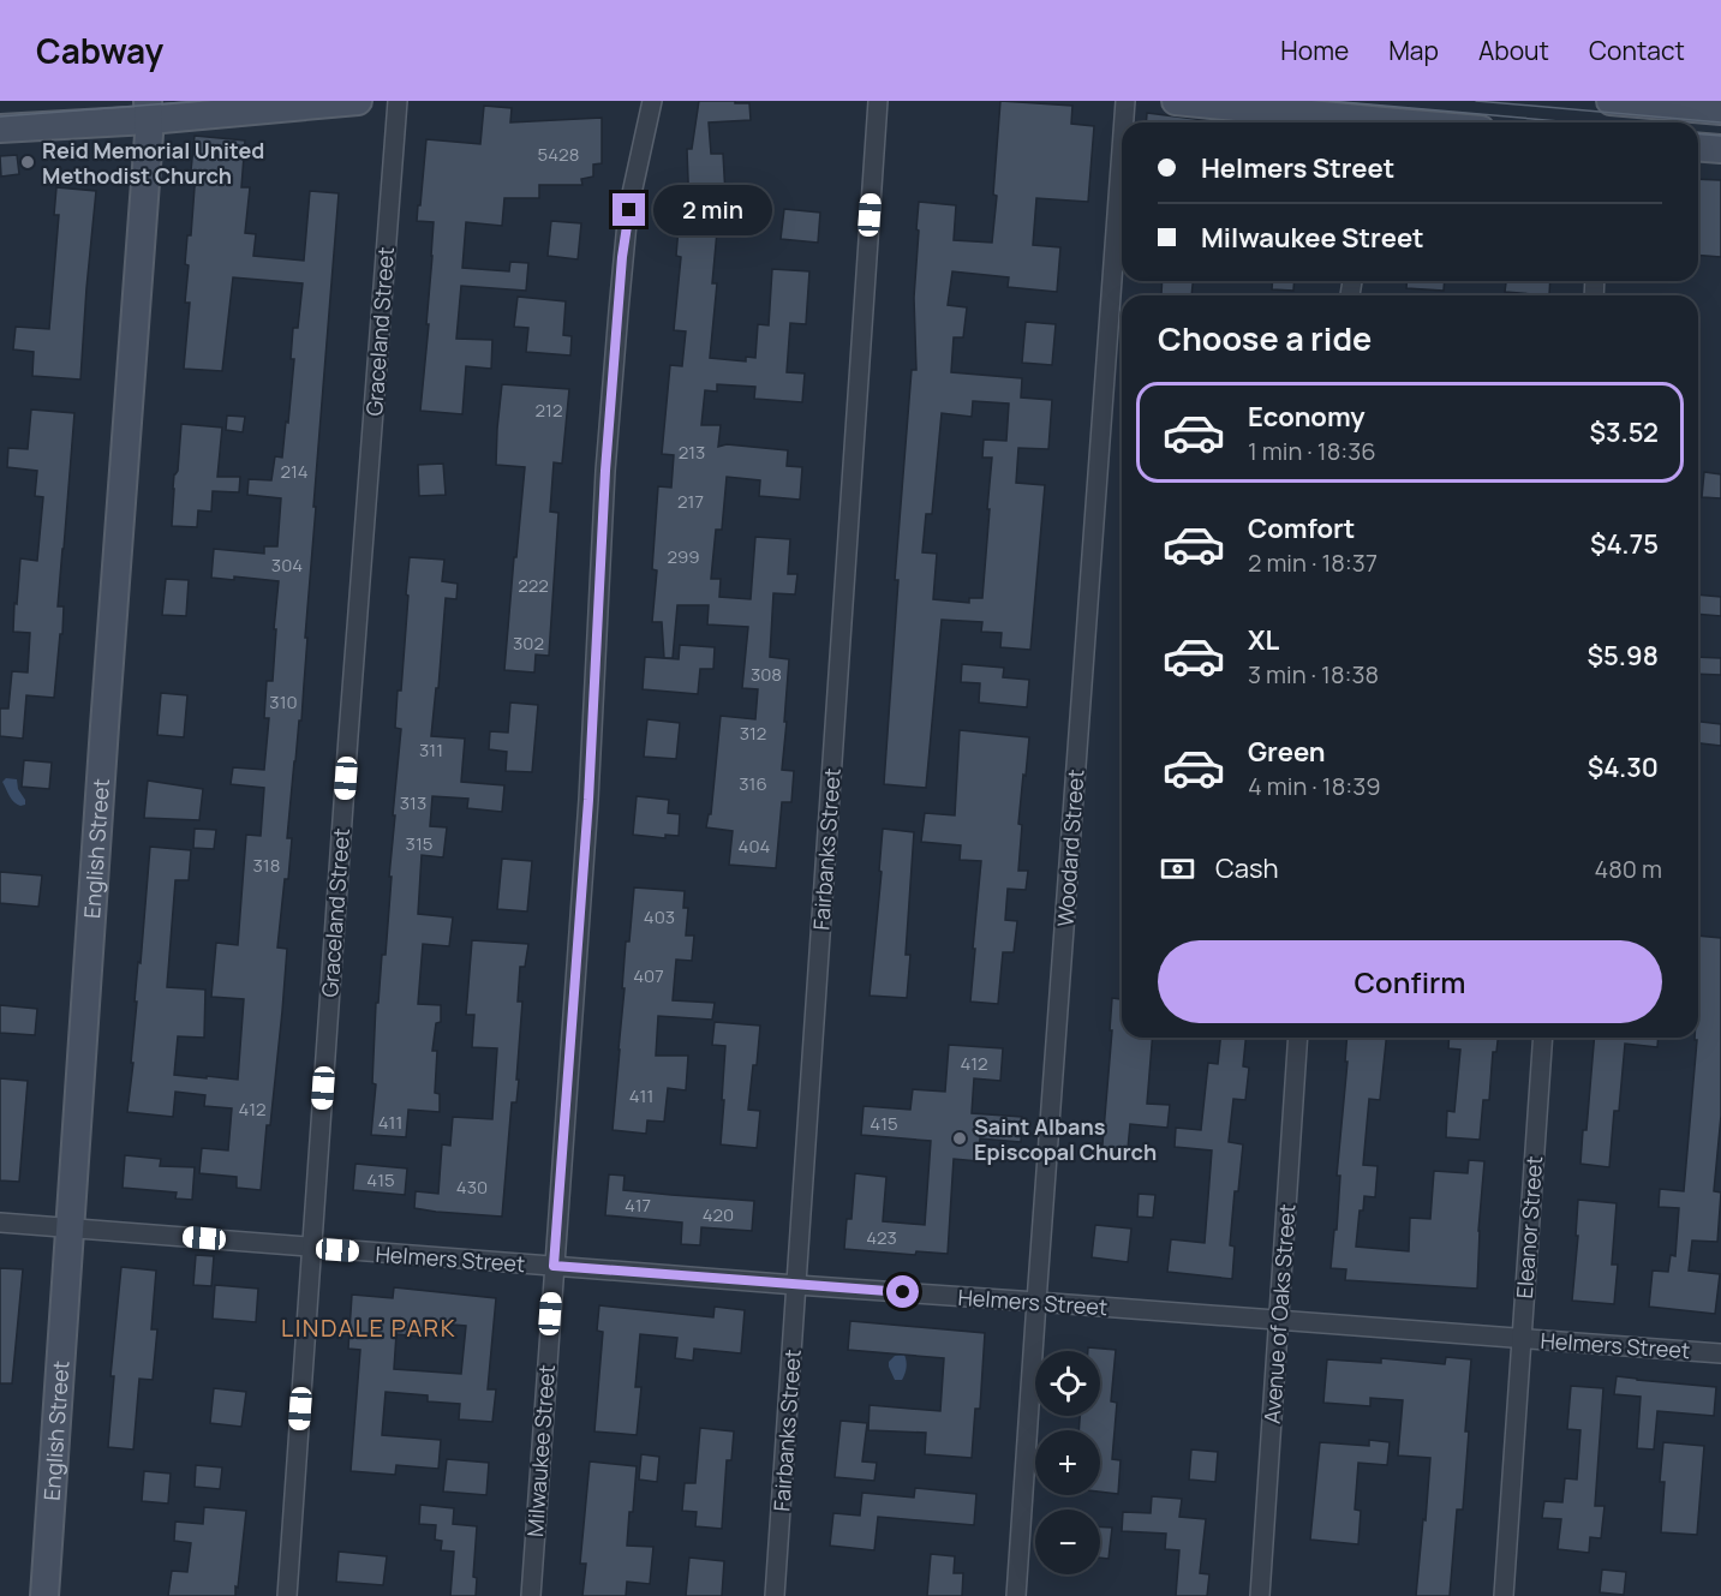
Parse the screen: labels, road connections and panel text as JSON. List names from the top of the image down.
{
  "streets": {
    "street": [
      "Graceland Street",
      "English Street",
      "Woodard Street",
      "Fairbanks Street",
      "Eleanor Street",
      "Helmers Street",
      "Avenue of Oaks Street",
      "Milwaukee Street"
    ]
  },
  "crossings": [
    ["Graceland Street", "Helmers Street"],
    ["English Street", "Helmers Street"],
    ["Woodard Street", "Helmers Street"],
    ["Fairbanks Street", "Helmers Street"],
    ["Eleanor Street", "Helmers Street"],
    ["Helmers Street", "Avenue of Oaks Street"],
    ["Helmers Street", "Milwaukee Street"]
  ],
  "districts": ["LINDALE PARK"],
  "places": ["Reid Memorial United Methodist Church", "Saint Albans Episcopal Church"],
  "house_numbers": [
    "5428",
    "212",
    "213",
    "214",
    "217",
    "299",
    "304",
    "222",
    "302",
    "308",
    "310",
    "312",
    "311",
    "316",
    "313",
    "315",
    "404",
    "318",
    "403",
    "407",
    "412",
    "411",
    "412",
    "411",
    "415",
    "415",
    "430",
    "417",
    "420",
    "423"
  ],
  "page": {
    "header": "Cabway",
    "nav": [
      "Home",
      "Map",
      "About",
      "Contact"
    ],
    "banner": ["Helmers Street", "Milwaukee Street"],
    "bubble": "2 min",
    "heading": "Choose a ride",
    "list": [
      {
        "name": "Economy",
        "note": "1 min · 18:36",
        "value": "$3.52"
      },
      {
        "name": "Comfort",
        "note": "2 min · 18:37",
        "value": "$4.75"
      },
      {
        "name": "XL",
        "note": "3 min · 18:38",
        "value": "$5.98"
      },
      {
        "name": "Green",
        "note": "4 min · 18:39",
        "value": "$4.30"
      }
    ],
    "pay": ["Cash", "480 m"],
    "buttons": "Confirm",
    "map_buttons": ["+", "−"]
  }
}
